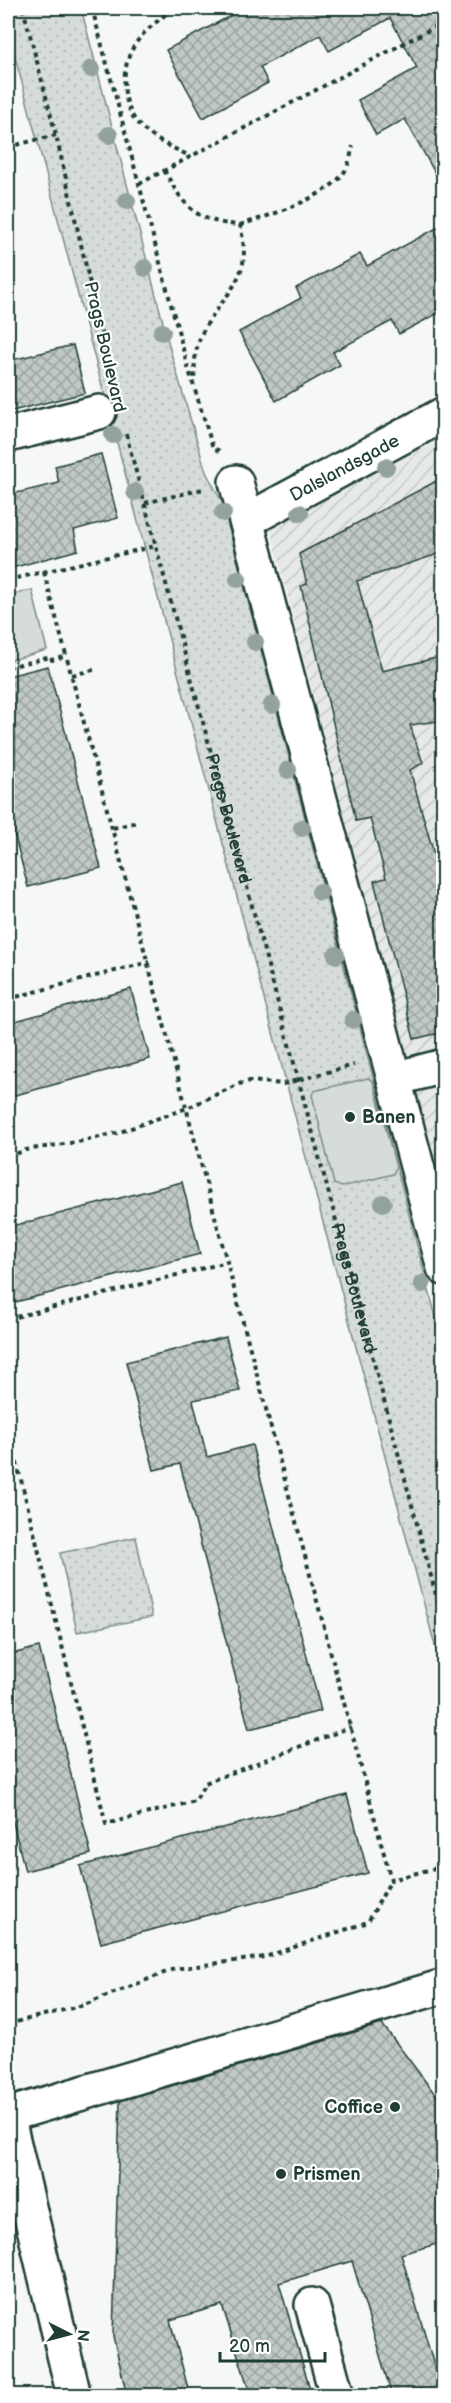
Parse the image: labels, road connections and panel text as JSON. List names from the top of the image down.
{
  "streets": {
    "street": ["Dalslandsgade"],
    "path": ["Prags Boulevard"]
  },
  "places": ["Banen", "Coffice", "Prismen"],
  "scale_bar": "20 m",
  "north": "right"
}
